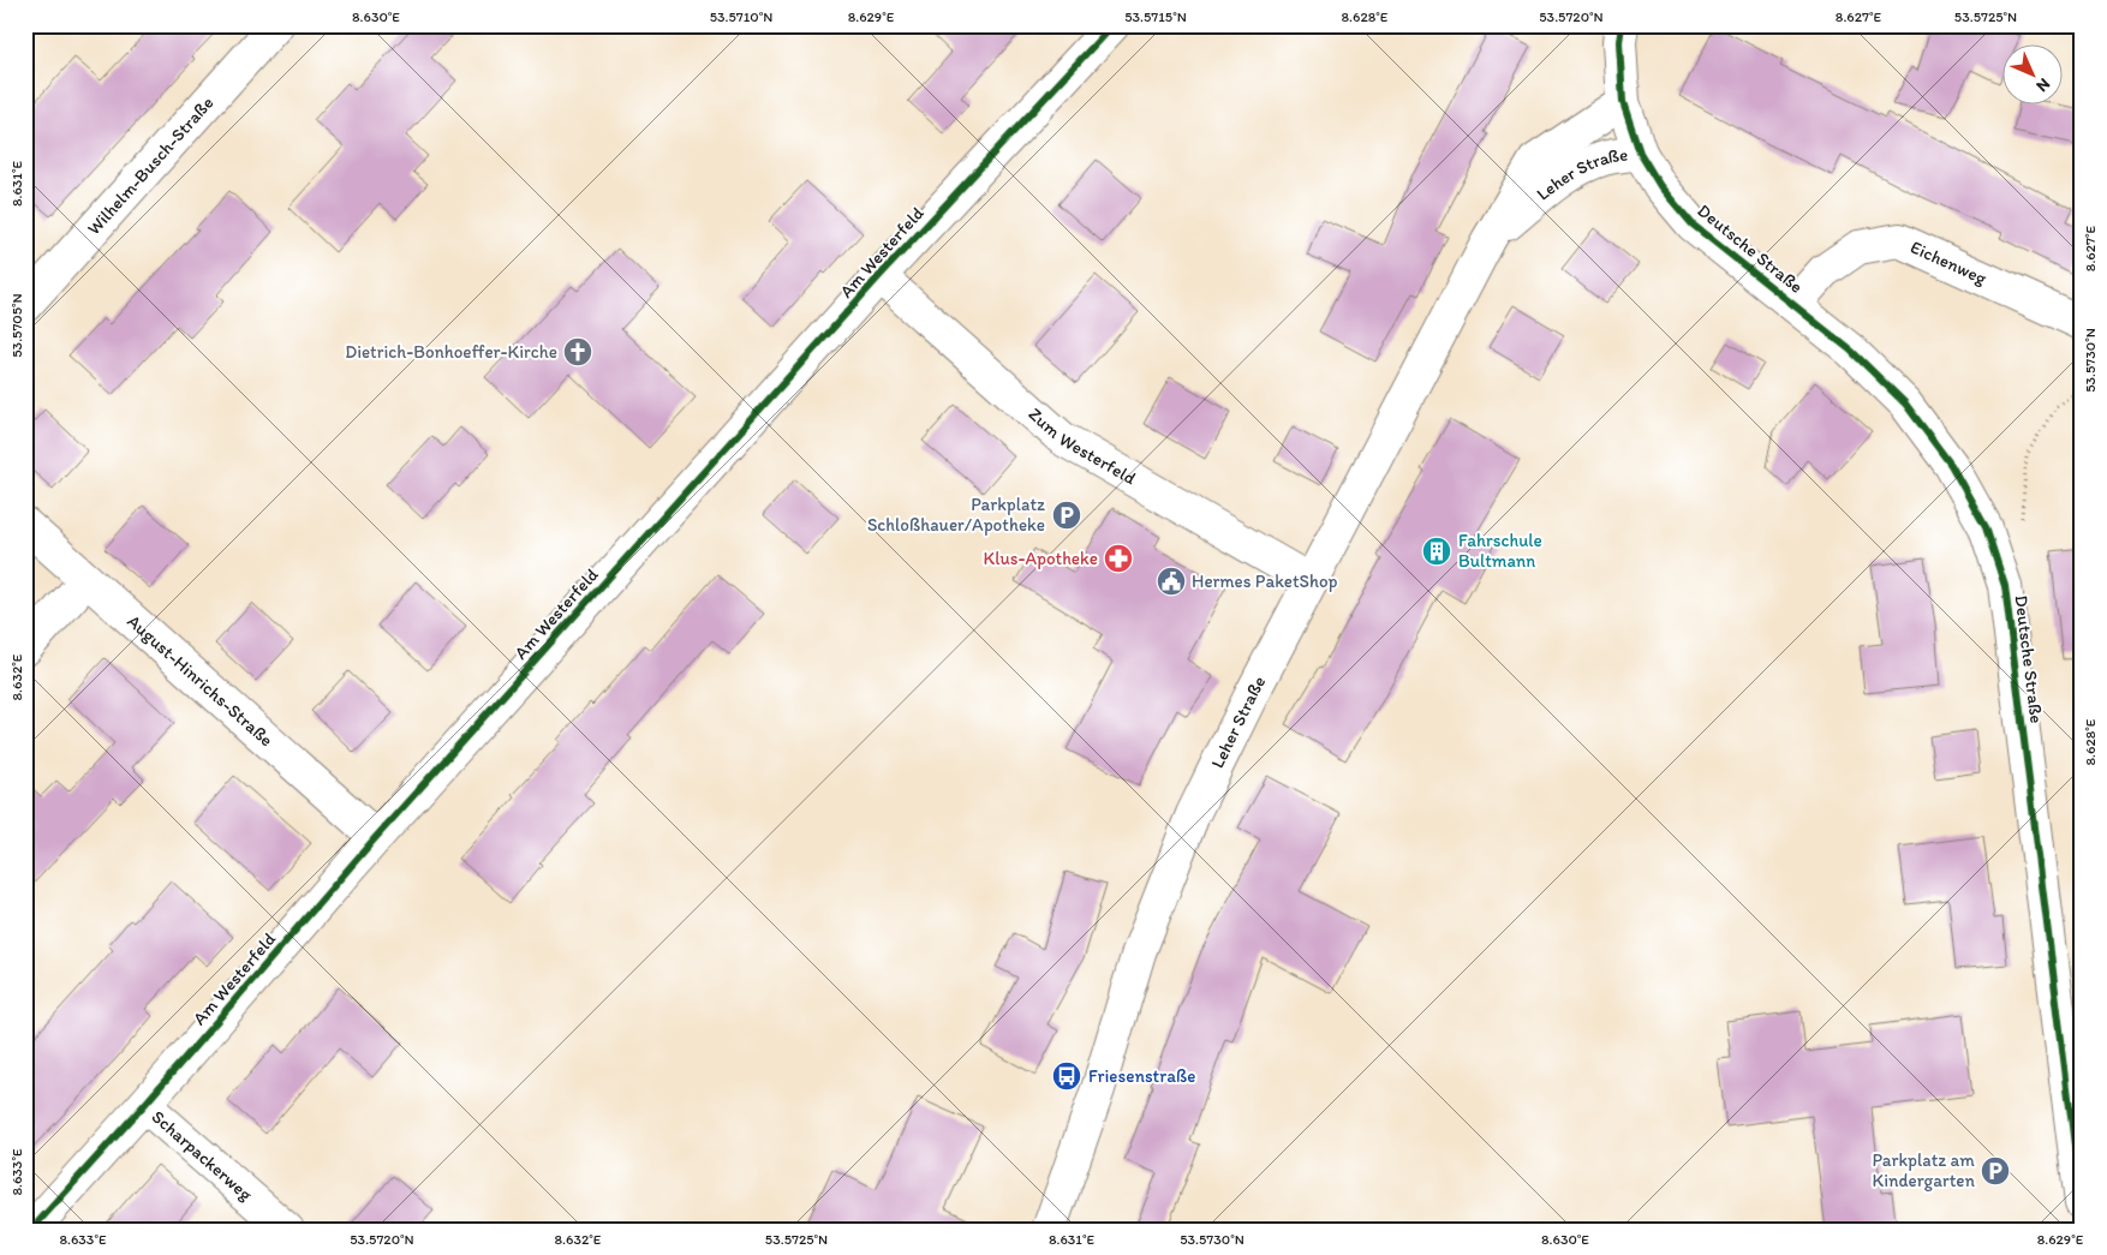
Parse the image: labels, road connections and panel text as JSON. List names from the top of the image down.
{
  "streets": {
    "street": [
      "Wilhelm-Busch-Straße",
      "Leher Straße",
      "Deutsche Straße",
      "Am Westerfeld",
      "Eichenweg",
      "Zum Westerfeld",
      "August-Hinrichs-Straße",
      "Scharpackerweg"
    ]
  },
  "crossings": [
    ["Leher Straße", "Deutsche Straße"],
    ["Leher Straße", "Zum Westerfeld"],
    ["Deutsche Straße", "Eichenweg"],
    ["Am Westerfeld", "Zum Westerfeld"],
    ["Am Westerfeld", "August-Hinrichs-Straße"],
    ["Am Westerfeld", "Scharpackerweg"]
  ],
  "places": {
    "church": ["Dietrich-Bonhoeffer-Kirche"],
    "parking": ["Parkplatz Schloßhauer/Apotheke", "Parkplatz am Kindergarten"],
    "building": ["Fahrschule Bultmann"],
    "pharmacy": ["Klus-Apotheke"],
    "public building": ["Hermes PaketShop"],
    "bus stop": ["Friesenstraße"]
  },
  "north": "bottom right",
  "coordinates": [
    "8.630°E",
    "53.5710°N",
    "8.629°E",
    "53.5715°N",
    "8.628°E",
    "53.5720°N",
    "8.627°E",
    "53.5725°N",
    "8.631°E",
    "53.5705°N",
    "53.5730°N",
    "8.632°E",
    "8.633°E"
  ]
}
